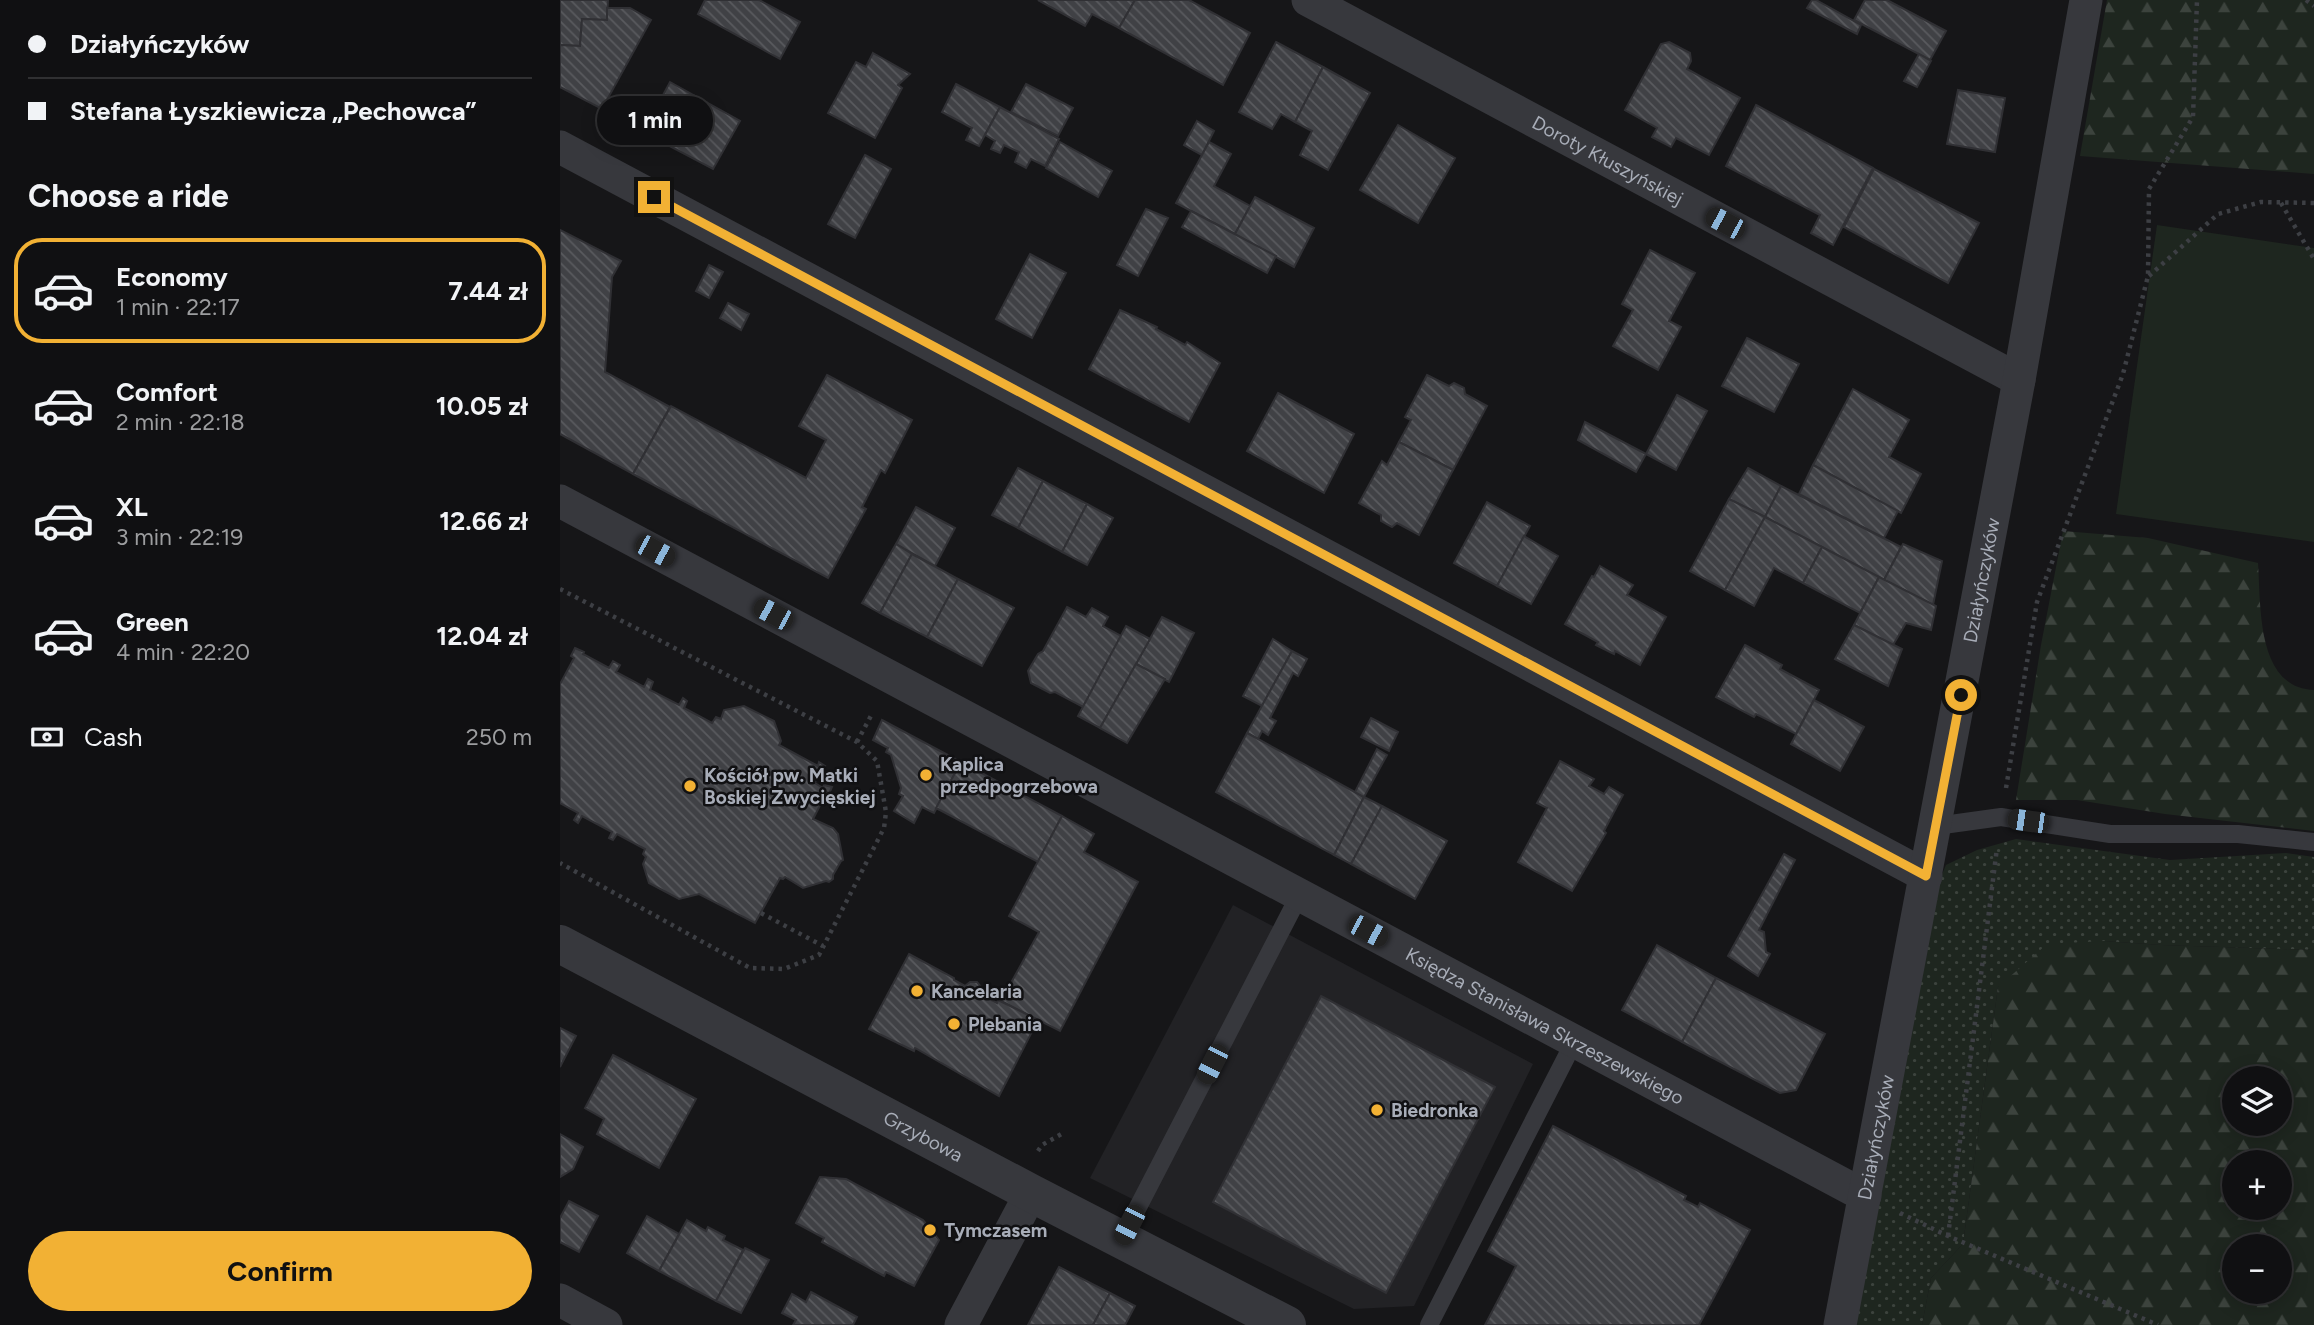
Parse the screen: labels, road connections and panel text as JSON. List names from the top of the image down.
{
  "streets": {
    "street": [
      "Doroty Kłuszyńskiej",
      "Działyńczyków",
      "Księdza Stanisława Skrzeszewskiego",
      "Grzybowa"
    ]
  },
  "crossings": [
    ["Doroty Kłuszyńskiej", "Działyńczyków"],
    ["Działyńczyków", "Księdza Stanisława Skrzeszewskiego"]
  ],
  "places": [
    "Kaplica przedpogrzebowa",
    "Kościół pw. Matki Boskiej Zwycięskiej",
    "Kancelaria",
    "Plebania",
    "Biedronka",
    "Tymczasem"
  ],
  "page": {
    "banner": ["Działyńczyków", "Stefana Łyszkiewicza „Pechowca”"],
    "bubble": "1 min",
    "heading": "Choose a ride",
    "list": [
      {
        "name": "Economy",
        "note": "1 min · 22:17",
        "value": "7.44 zł"
      },
      {
        "name": "Comfort",
        "note": "2 min · 22:18",
        "value": "10.05 zł"
      },
      {
        "name": "XL",
        "note": "3 min · 22:19",
        "value": "12.66 zł"
      },
      {
        "name": "Green",
        "note": "4 min · 22:20",
        "value": "12.04 zł"
      }
    ],
    "pay": ["Cash", "250 m"],
    "map_buttons": ["+", "−"],
    "buttons": "Confirm"
  }
}
